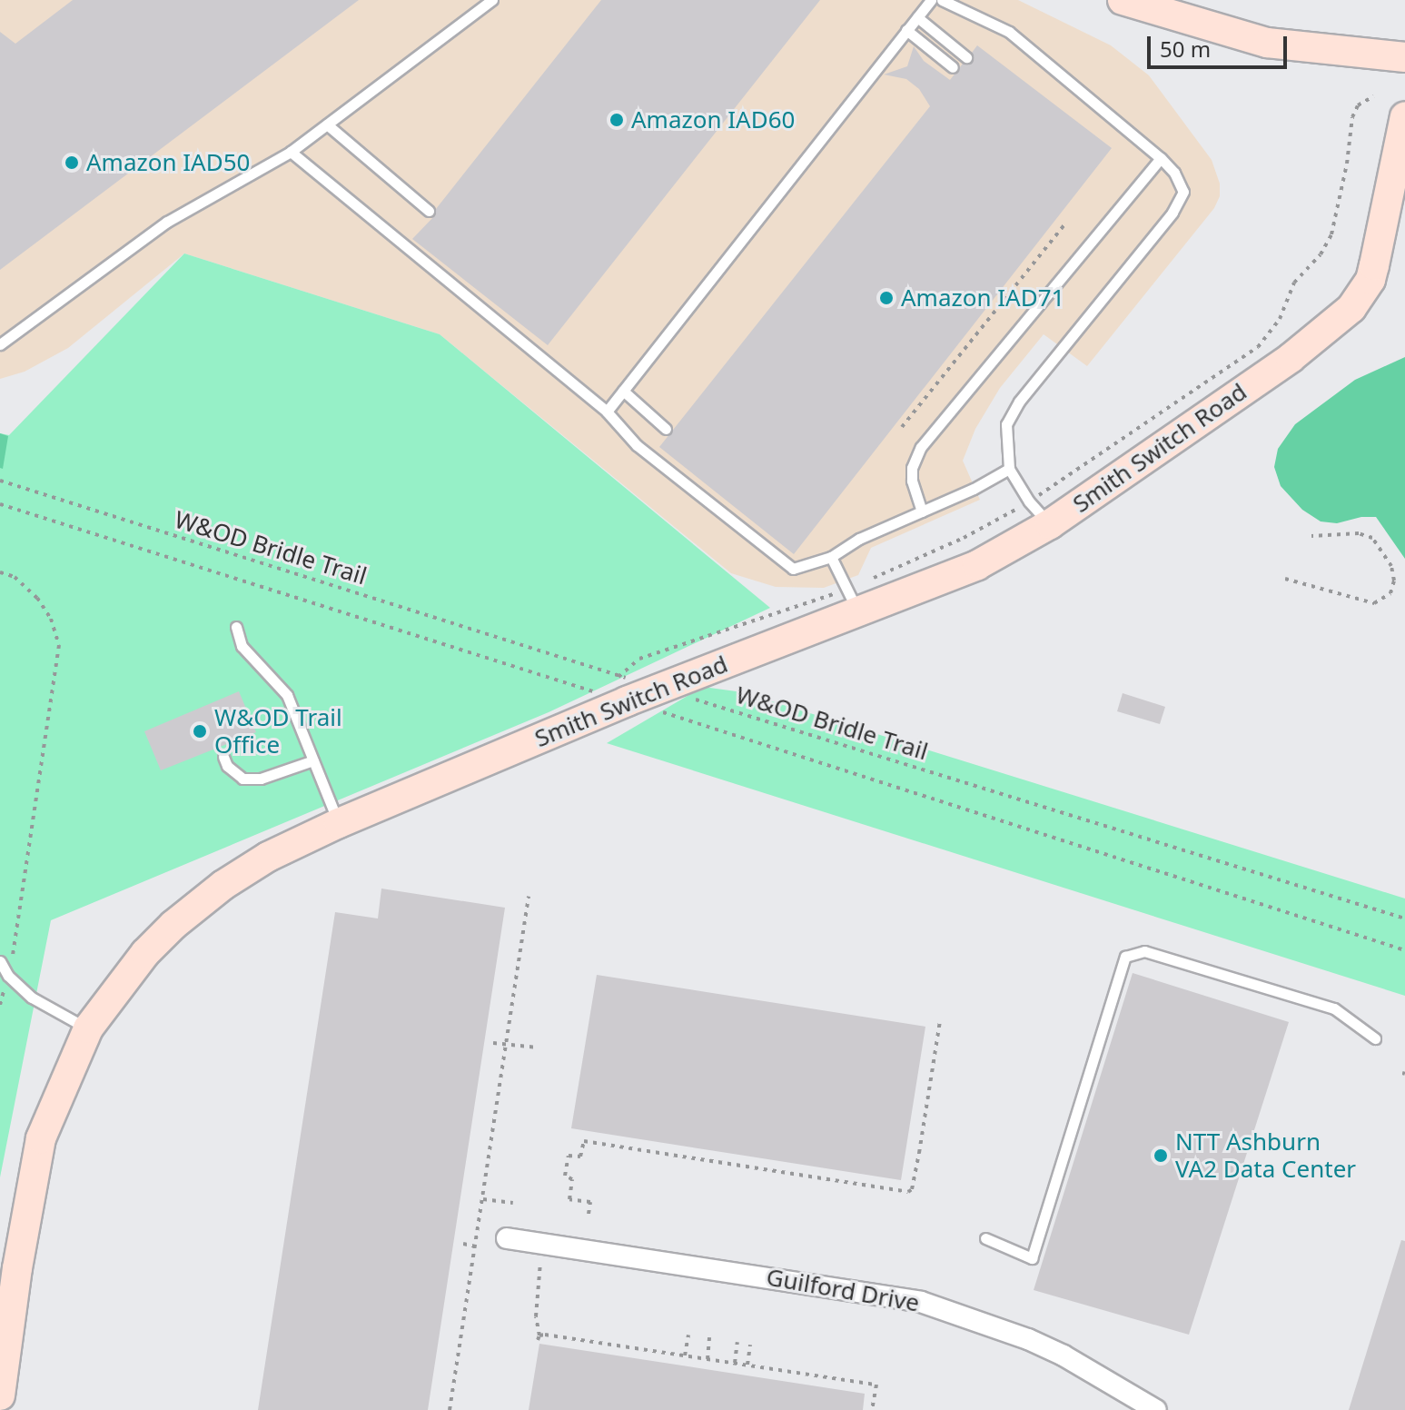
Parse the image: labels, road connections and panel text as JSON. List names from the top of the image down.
{
  "streets": {
    "street": ["Smith Switch Road", "Guilford Drive"],
    "path": ["W&OD Bridle Trail"]
  },
  "crossings": [
    ["Smith Switch Road", "W&OD Bridle Trail"]
  ],
  "places": [
    "Amazon IAD60",
    "Amazon IAD50",
    "Amazon IAD71",
    "W&OD Trail Office",
    "NTT Ashburn VA2 Data Center"
  ],
  "scale_bar": "50 m"
}
